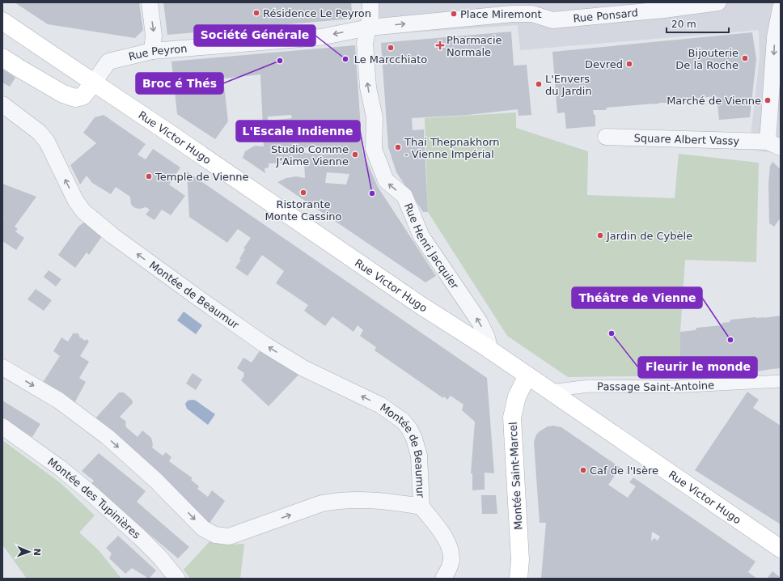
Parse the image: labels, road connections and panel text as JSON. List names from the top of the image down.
{
  "streets": {
    "main road": ["Rue Victor Hugo", "Montée Saint-Marcel"],
    "street": [
      "Rue Ponsard",
      "Rue Peyron",
      "Square Albert Vassy",
      "Rue Henri Jacquier",
      "Montée de Beaumur",
      "Passage Saint-Antoine",
      "Montée des Tupinières"
    ]
  },
  "crossings": [
    ["Rue Peyron", "Rue Victor Hugo"],
    ["Rue Peyron", "Rue Henri Jacquier"],
    ["Rue Victor Hugo", "Rue Henri Jacquier"],
    ["Rue Victor Hugo", "Passage Saint-Antoine"],
    ["Rue Victor Hugo", "Montée Saint-Marcel"]
  ],
  "one_way": ["Rue Peyron", "Rue Henri Jacquier"],
  "places": {
    "other": [
      "Résidence Le Peyron",
      "Place Miremont",
      "Le Marcchiato",
      "Bijouterie De la Roche",
      "Société Générale",
      "Broc é Thés",
      "Devred",
      "L'Envers du Jardin",
      "Marché de Vienne",
      "Thai Thepnakhorn - Vienne Impérial",
      "Studio Comme J'Aime Vienne",
      "Temple de Vienne",
      "Ristorante Monte Cassino",
      "L'Escale Indienne",
      "Jardin de Cybèle",
      "Fleurir le monde",
      "Théâtre de Vienne",
      "Caf de l'Isère"
    ],
    "health": ["Pharmacie Normale"]
  },
  "scale_bar": "20 m",
  "north": "right"
}
